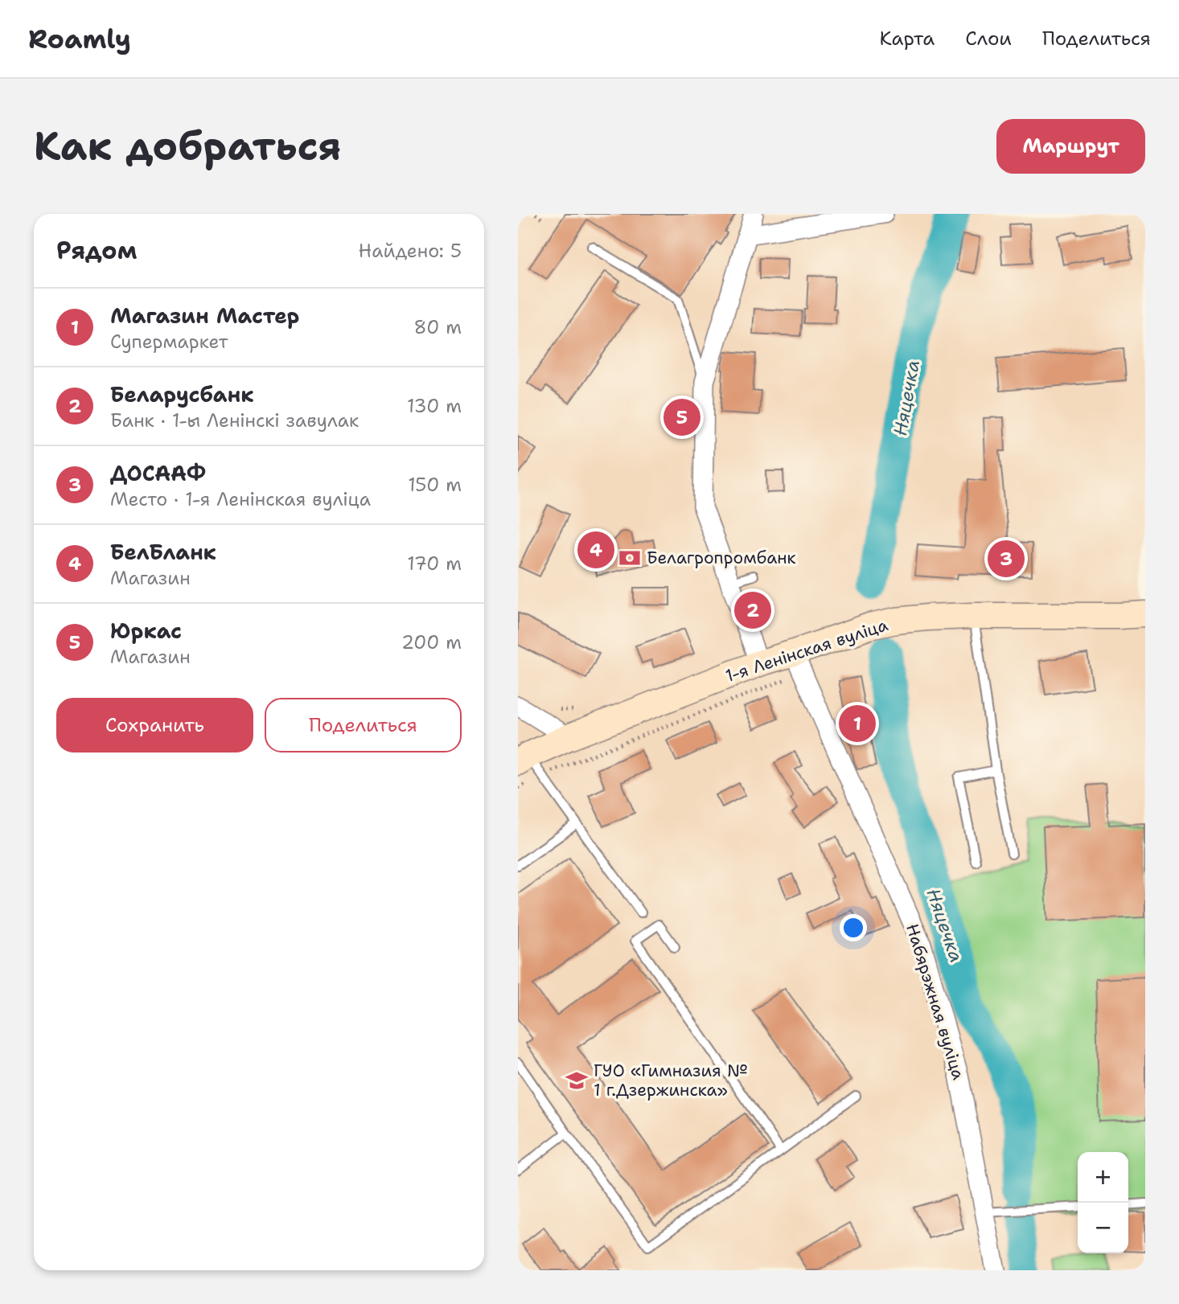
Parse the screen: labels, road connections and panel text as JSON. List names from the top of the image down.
{
  "streets": {
    "main road": ["1-я Ленінская вуліца"],
    "street": ["Набярэжная вуліца"]
  },
  "crossings": [
    ["1-я Ленінская вуліца", "Набярэжная вуліца"]
  ],
  "water": ["Няцечка"],
  "places": {
    "bank": ["Белагропромбанк"],
    "school or university": ["ГУО «Гимназия № 1 г.Дзержинска»"]
  },
  "page": {
    "header": "Roamly",
    "nav": ["Карта", "Слои", "Поделиться"],
    "buttons": [
      "Маршрут",
      ["Сохранить", "Поделиться"]
    ],
    "title": "Как добраться",
    "heading": ["Рядом", "Найдено: 5"],
    "list": [
      {
        "mark": "1",
        "name": "Магазин Мастер",
        "note": "Супермаркет",
        "value": "80 m"
      },
      {
        "mark": "2",
        "name": "Беларусбанк",
        "note": "Банк · 1-ы Ленінскі завулак",
        "value": "130 m"
      },
      {
        "mark": "3",
        "name": "ДОСААФ",
        "note": "Место · 1-я Ленінская вуліца",
        "value": "150 m"
      },
      {
        "mark": "4",
        "name": "БелБланк",
        "note": "Магазин",
        "value": "170 m"
      },
      {
        "mark": "5",
        "name": "Юркас",
        "note": "Магазин",
        "value": "200 m"
      }
    ],
    "pins": [
      "5",
      "4",
      "3",
      "2",
      "1"
    ],
    "map_buttons": ["+", "−"]
  }
}
